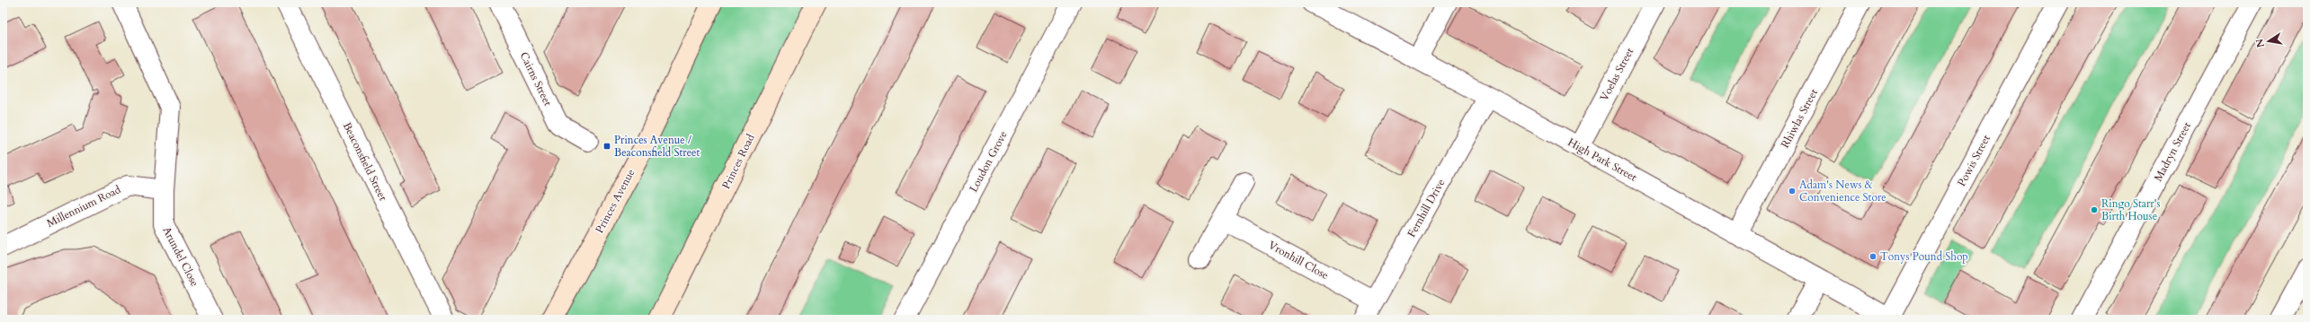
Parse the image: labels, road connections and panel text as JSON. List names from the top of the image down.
{
  "streets": {
    "main road": ["Princes Road", "Princes Avenue"],
    "street": [
      "Voelas Street",
      "Cairns Street",
      "Rhiwlas Street",
      "Madryn Street",
      "High Park Street",
      "Powis Street",
      "Beaconsfield Street",
      "Loudon Grove",
      "Millennium Road",
      "Fernhill Drive",
      "Arundel Close",
      "Vronhill Close"
    ]
  },
  "crossings": [
    ["Voelas Street", "High Park Street"],
    ["Rhiwlas Street", "High Park Street"],
    ["High Park Street", "Powis Street"],
    ["High Park Street", "Fernhill Drive"],
    ["Millennium Road", "Arundel Close"],
    ["Fernhill Drive", "Vronhill Close"]
  ],
  "places": {
    "transit": ["Princes Avenue / Beaconsfield Street"],
    "other": ["Adam's News & Convenience Store", "Ringo Starr's Birth House", "Tonys Pound Shop"]
  },
  "north": "left"
}
